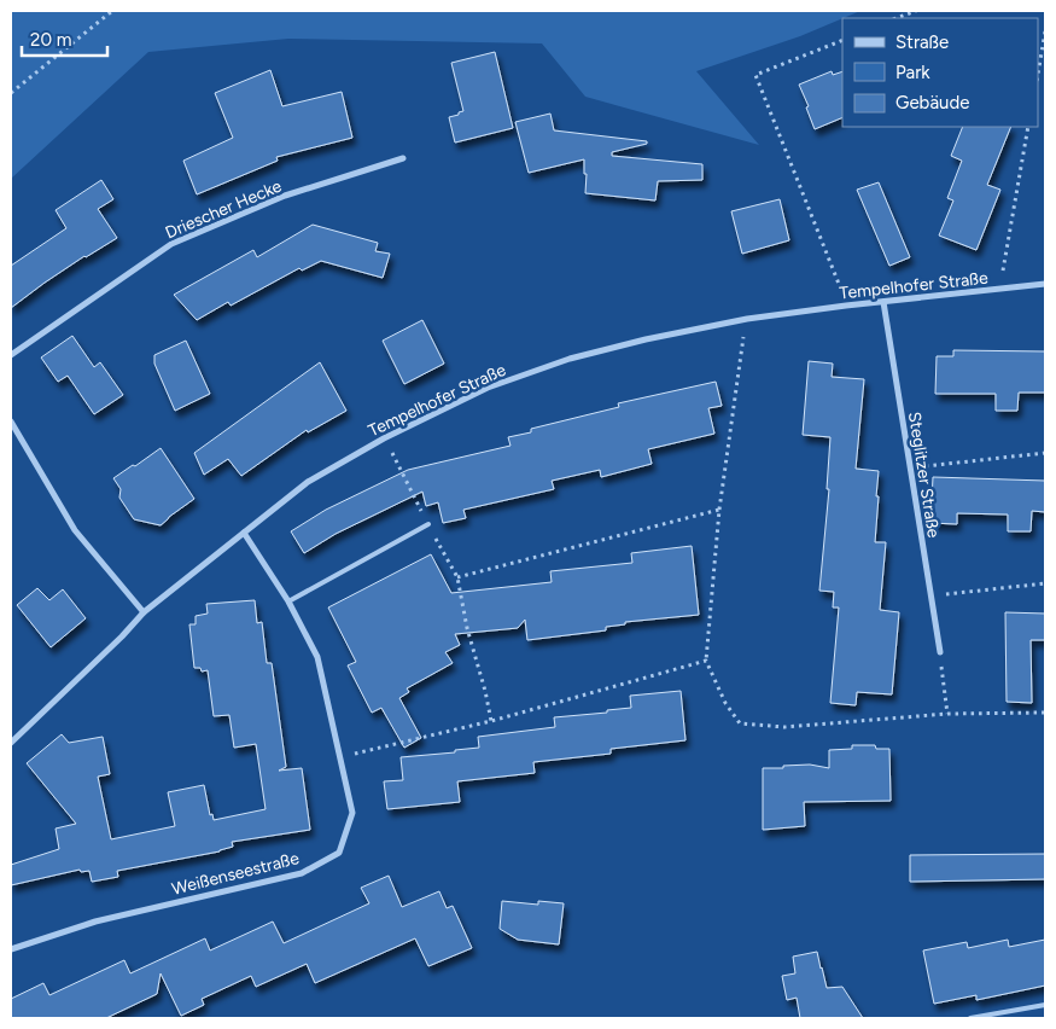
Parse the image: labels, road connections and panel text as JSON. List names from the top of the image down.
{
  "streets": {
    "street": [
      "Driescher Hecke",
      "Tempelhofer Straße",
      "Steglitzer Straße",
      "Weißenseestraße"
    ]
  },
  "crossings": [
    ["Tempelhofer Straße", "Steglitzer Straße"],
    ["Tempelhofer Straße", "Weißenseestraße"]
  ],
  "legend": ["Straße", "Park", "Gebäude"],
  "scale_bar": "20 m"
}
